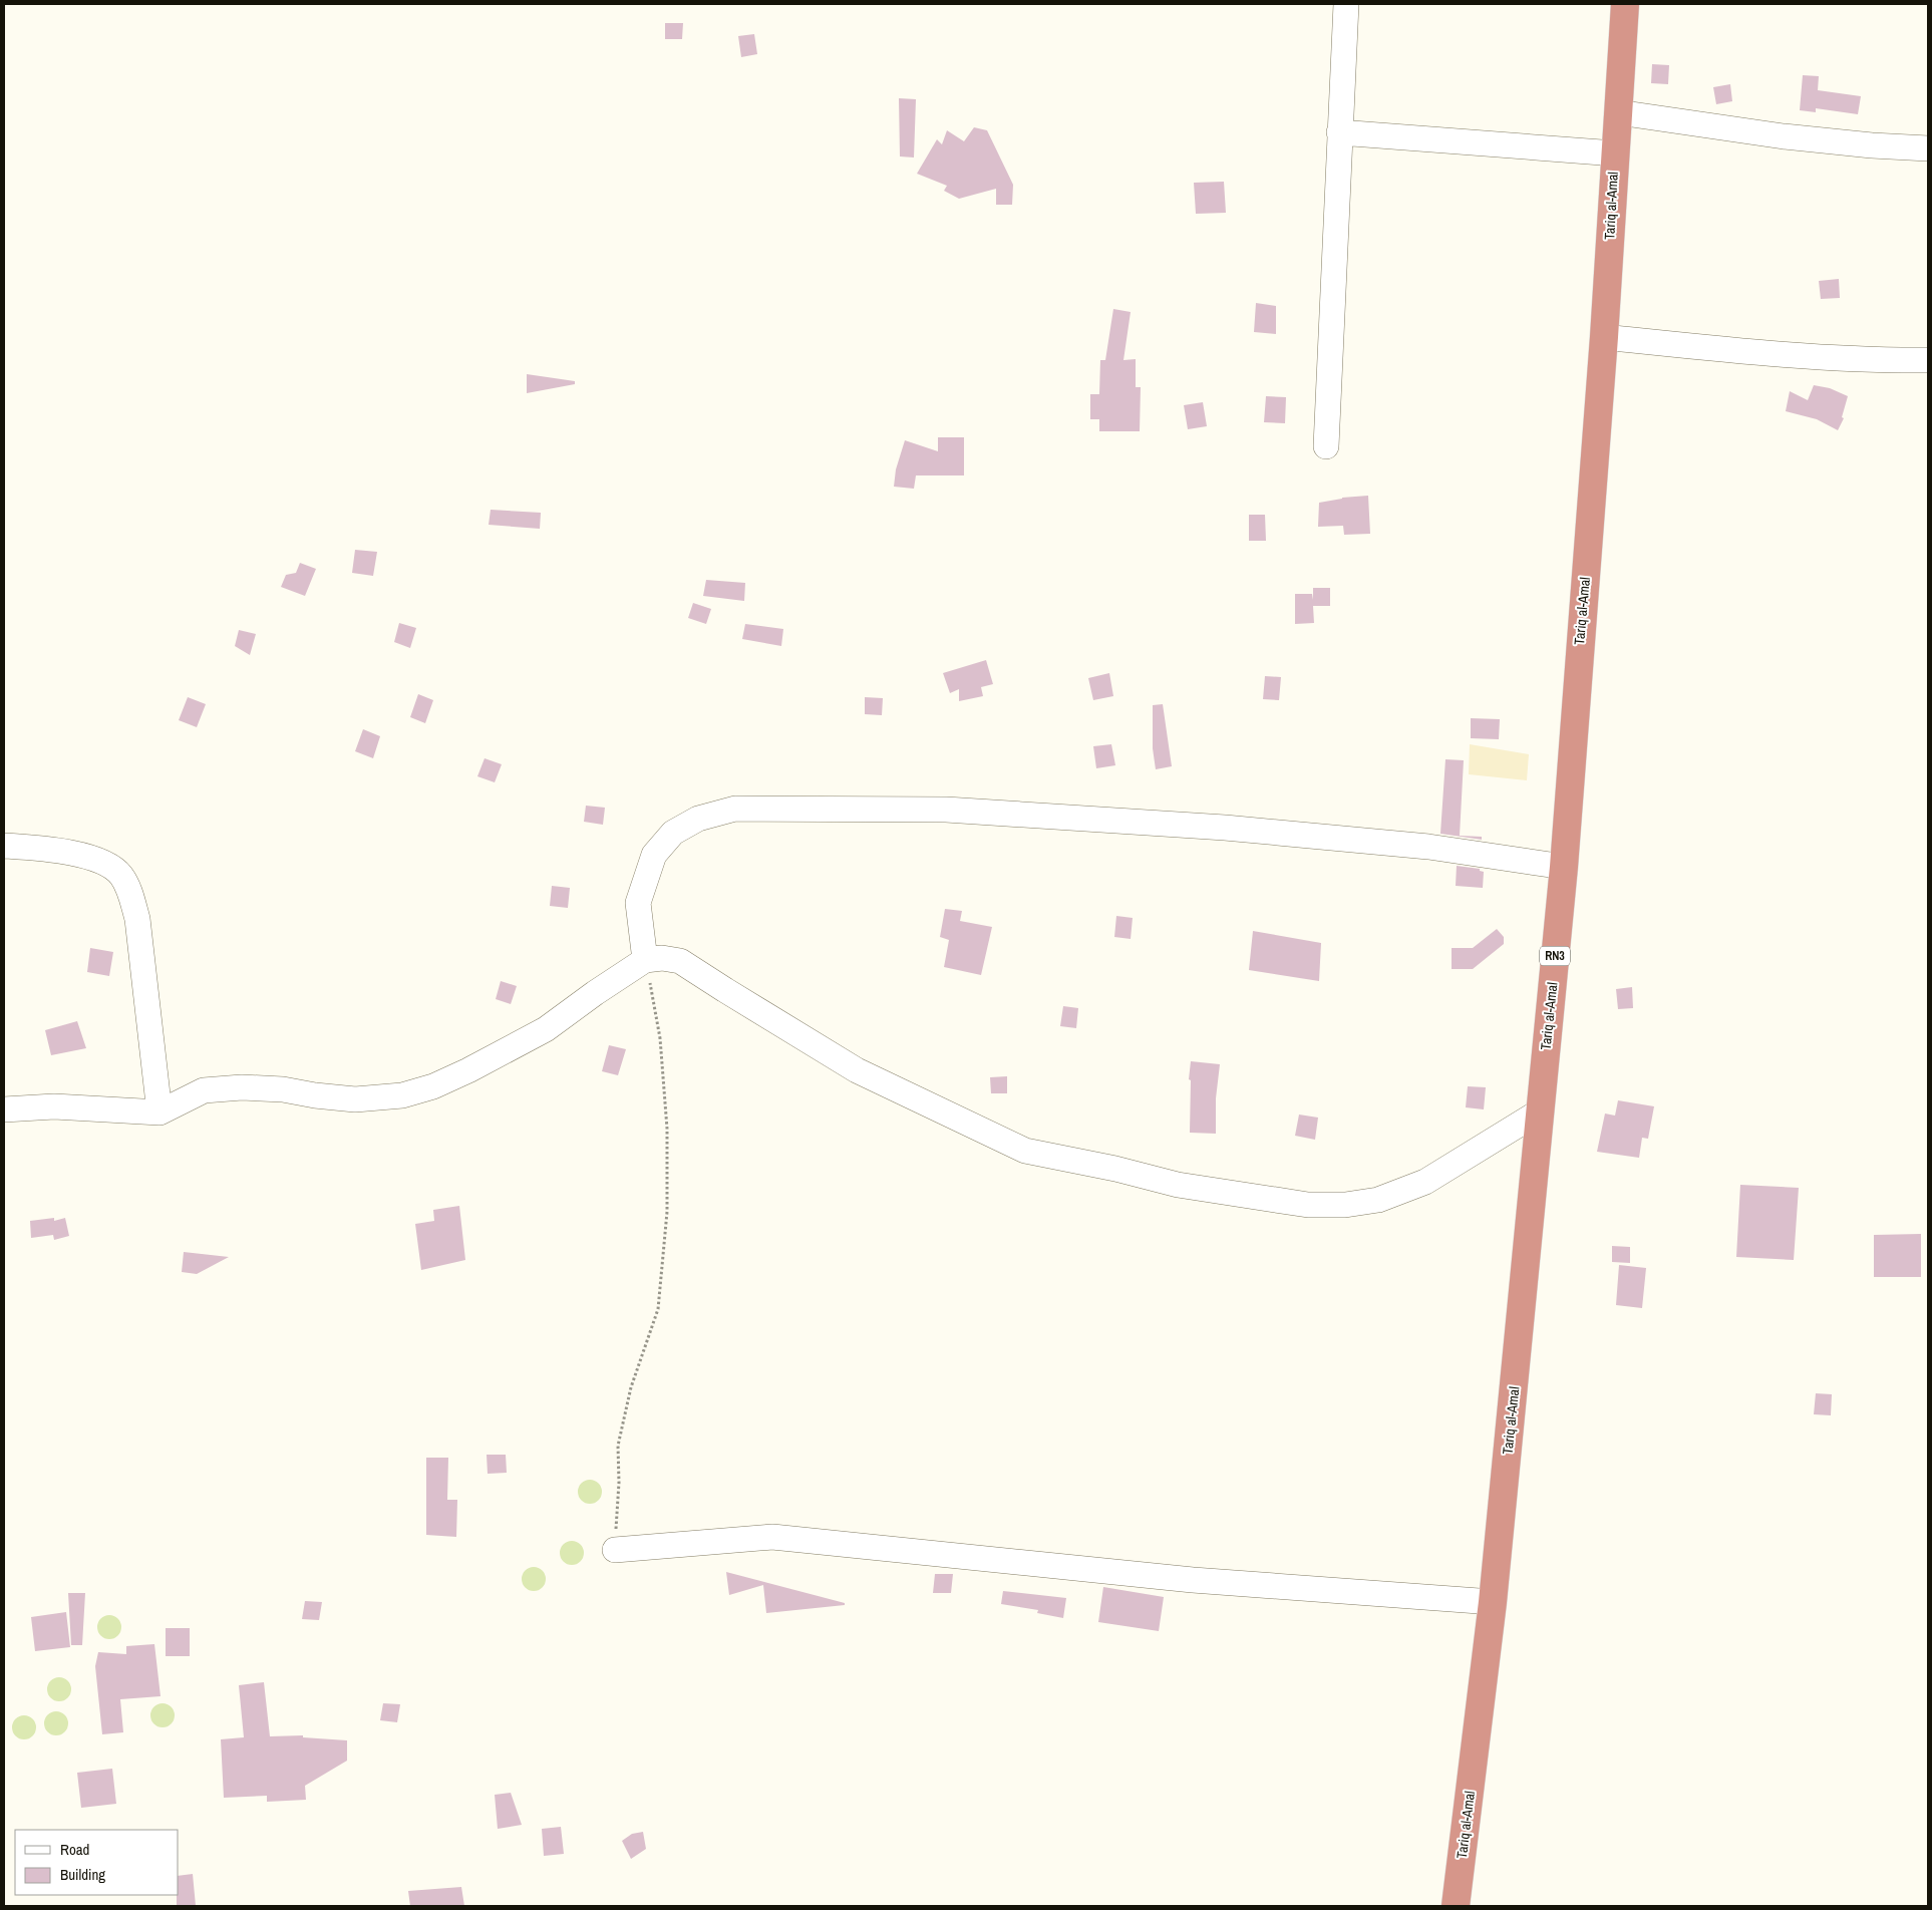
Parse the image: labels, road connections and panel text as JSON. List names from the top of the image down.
{
  "streets": {
    "highway": ["Tariq al-Amal", "RN3"]
  },
  "legend": ["Road", "Building"]
}
